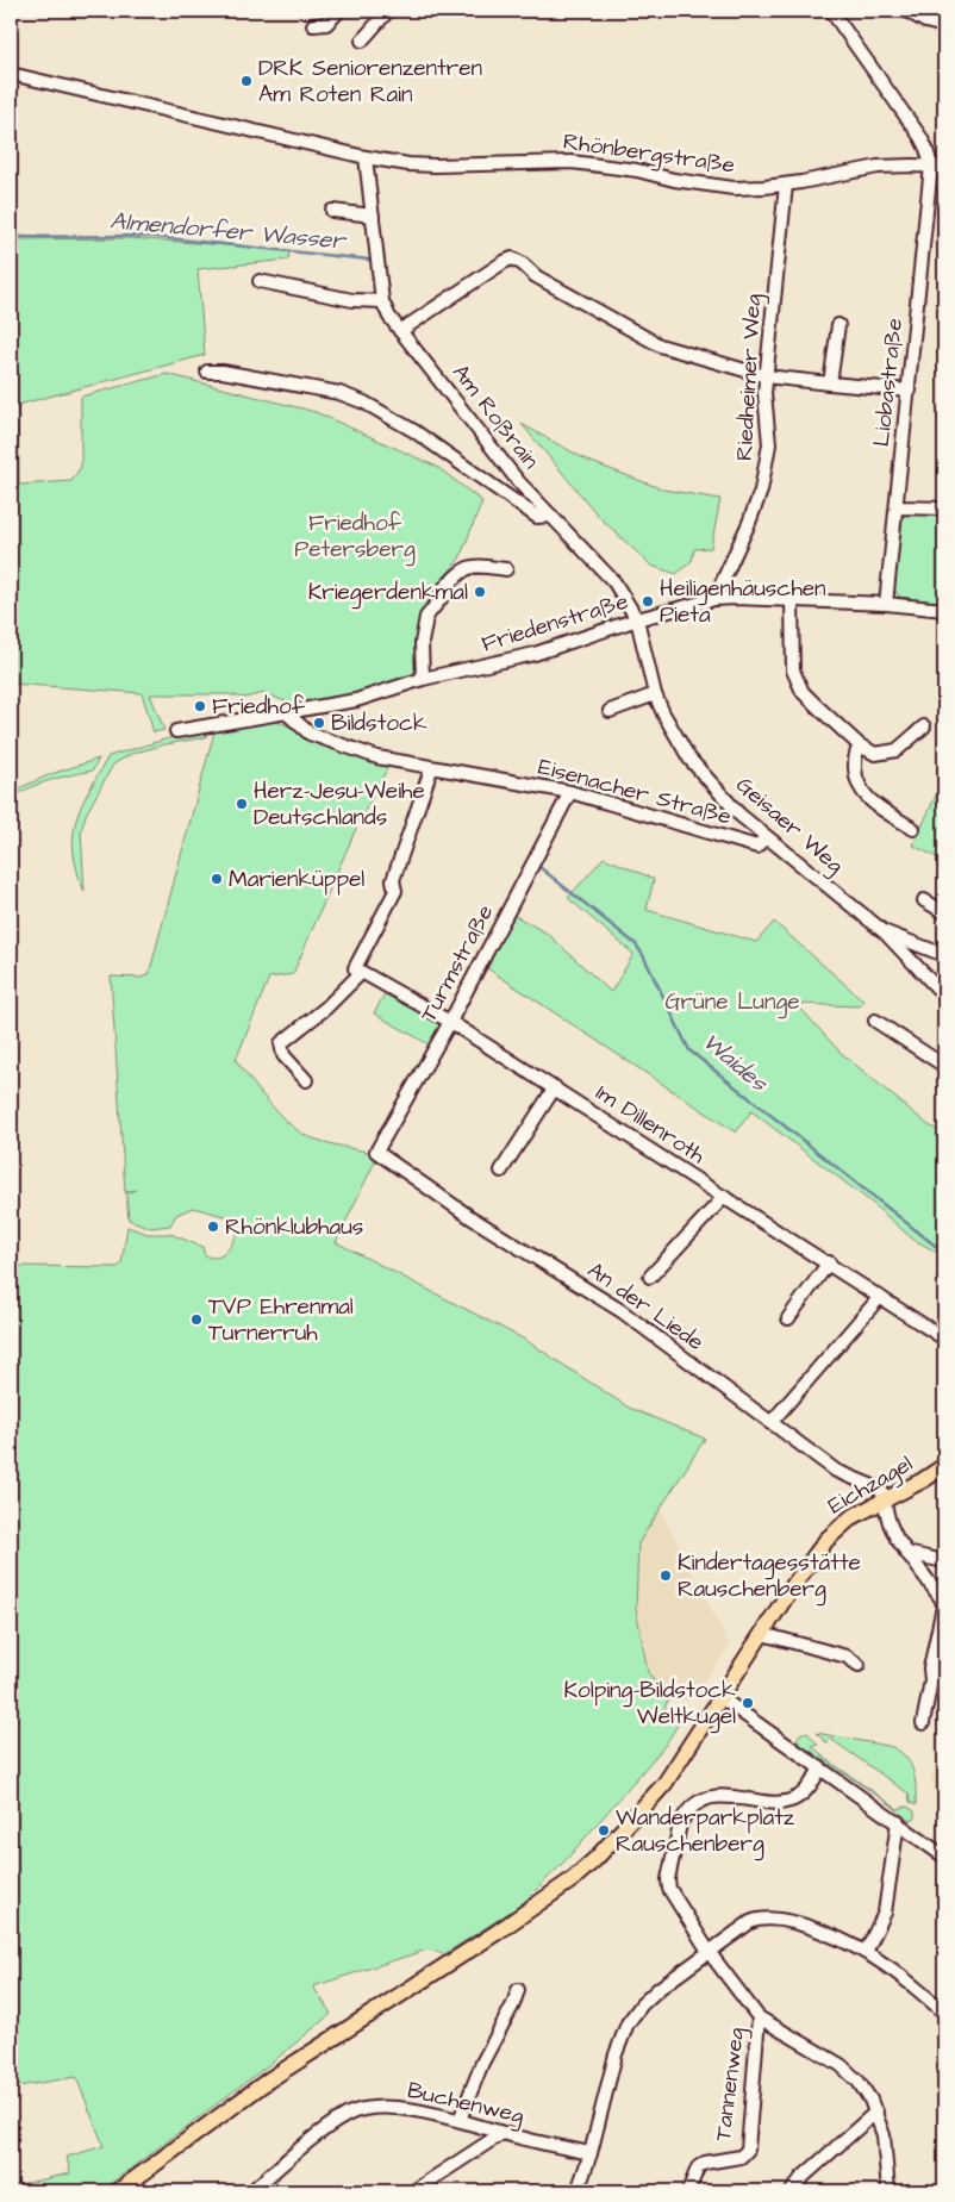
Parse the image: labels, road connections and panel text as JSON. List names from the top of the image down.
{
  "streets": {
    "main road": ["Eichzagel"],
    "street": [
      "Rhönbergstraße",
      "Riedheimer Weg",
      "Liobastraße",
      "Am Roßrain",
      "Friedenstraße",
      "Eisenacher Straße",
      "Geisaer Weg",
      "Turmstraße",
      "Im Dillenroth",
      "An der Liede",
      "Tannenweg",
      "Buchenweg"
    ]
  },
  "crossings": [
    ["Rhönbergstraße", "Riedheimer Weg"],
    ["Rhönbergstraße", "Liobastraße"],
    ["Rhönbergstraße", "Am Roßrain"],
    ["Riedheimer Weg", "Friedenstraße"],
    ["Liobastraße", "Friedenstraße"],
    ["Am Roßrain", "Friedenstraße"],
    ["Am Roßrain", "Geisaer Weg"],
    ["Friedenstraße", "Eisenacher Straße"],
    ["Friedenstraße", "Geisaer Weg"],
    ["Eisenacher Straße", "Geisaer Weg"],
    ["Eisenacher Straße", "Turmstraße"],
    ["Turmstraße", "Im Dillenroth"],
    ["Turmstraße", "An der Liede"],
    ["An der Liede", "Eichzagel"]
  ],
  "water": ["Almendorfer Wasser", "Waides"],
  "parks": ["Friedhof Petersberg", "Grüne Lunge"],
  "places": [
    "DRK Seniorenzentren Am Roten Rain",
    "Kriegerdenkmal",
    "Heiligenhäuschen Pieta",
    "Friedhof",
    "Bildstock",
    "Herz-Jesu-Weihe Deutschlands",
    "Marienküppel",
    "Rhönklubhaus",
    "TVP Ehrenmal Turnerruh",
    "Kindertagesstätte Rauschenberg",
    "Kolping-Bildstock Weltkugel",
    "Wanderparkplatz Rauschenberg"
  ]
}
